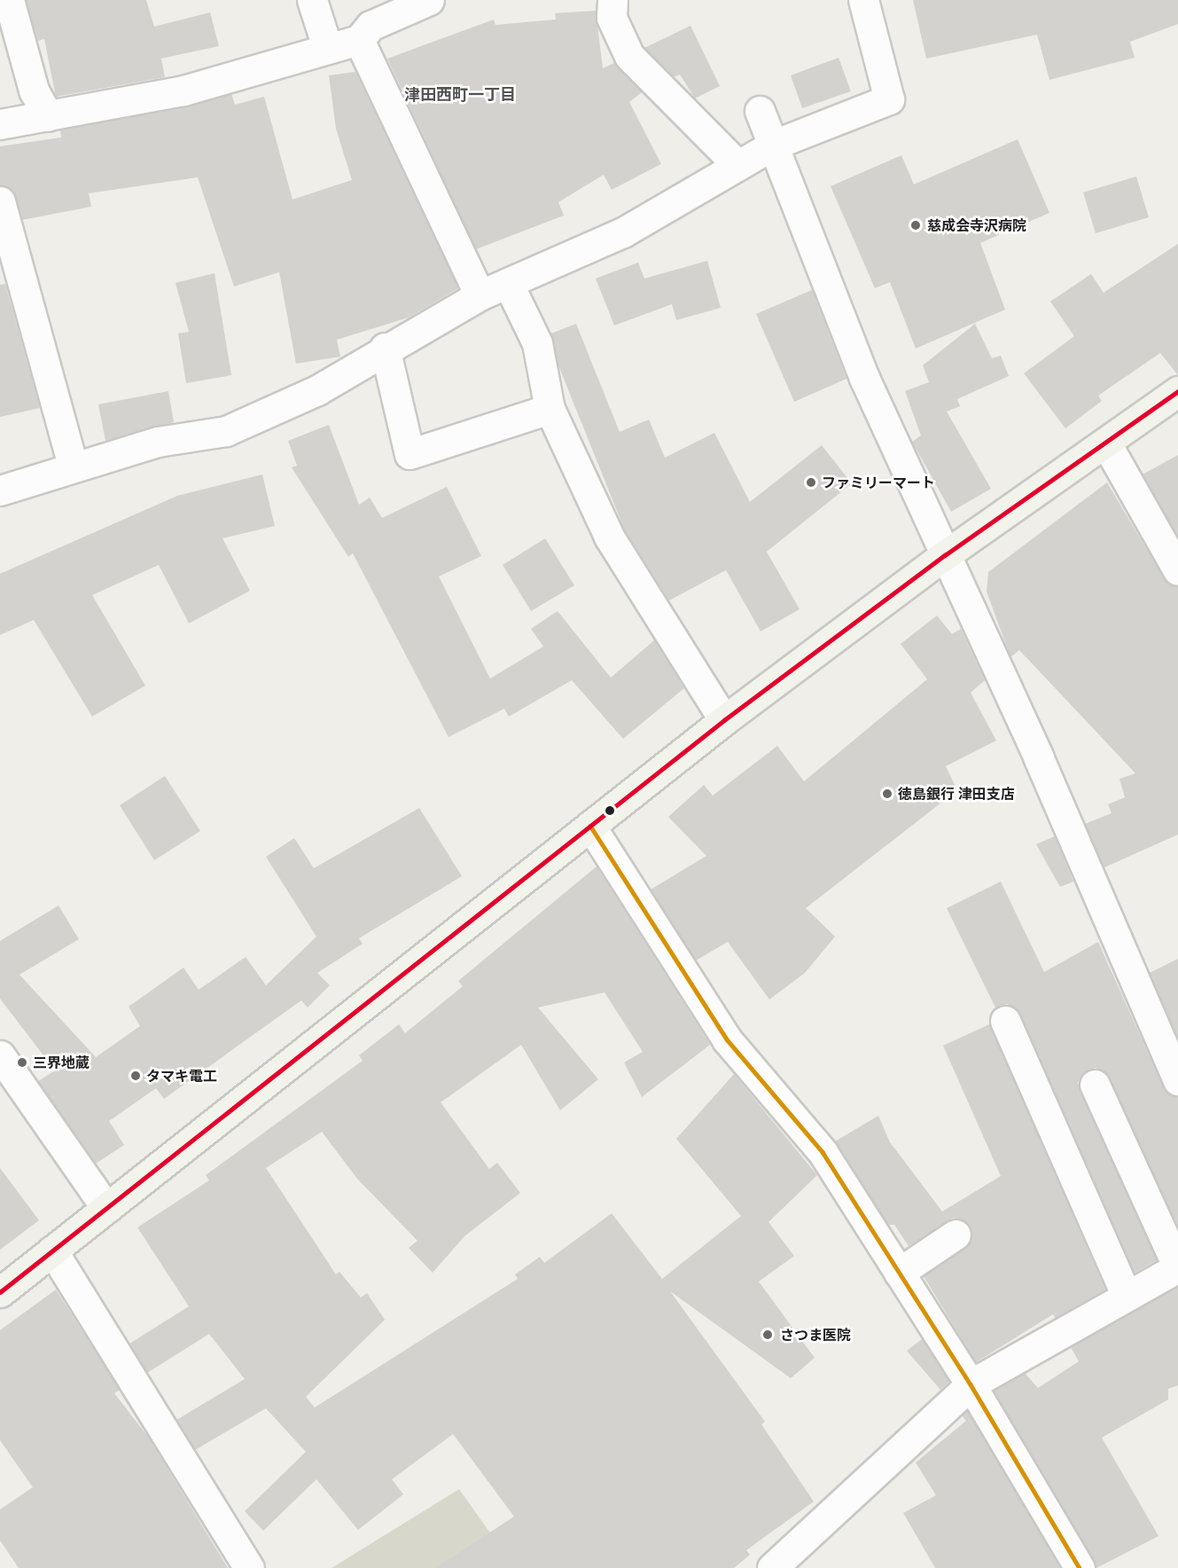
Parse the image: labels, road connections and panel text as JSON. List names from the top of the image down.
{
  "districts": ["津田西町一丁目"],
  "places": [
    "慈成会寺沢病院",
    "ファミリーマート",
    "徳島銀行 津田支店",
    "三界地蔵",
    "タマキ電工",
    "さつま医院"
  ]
}
